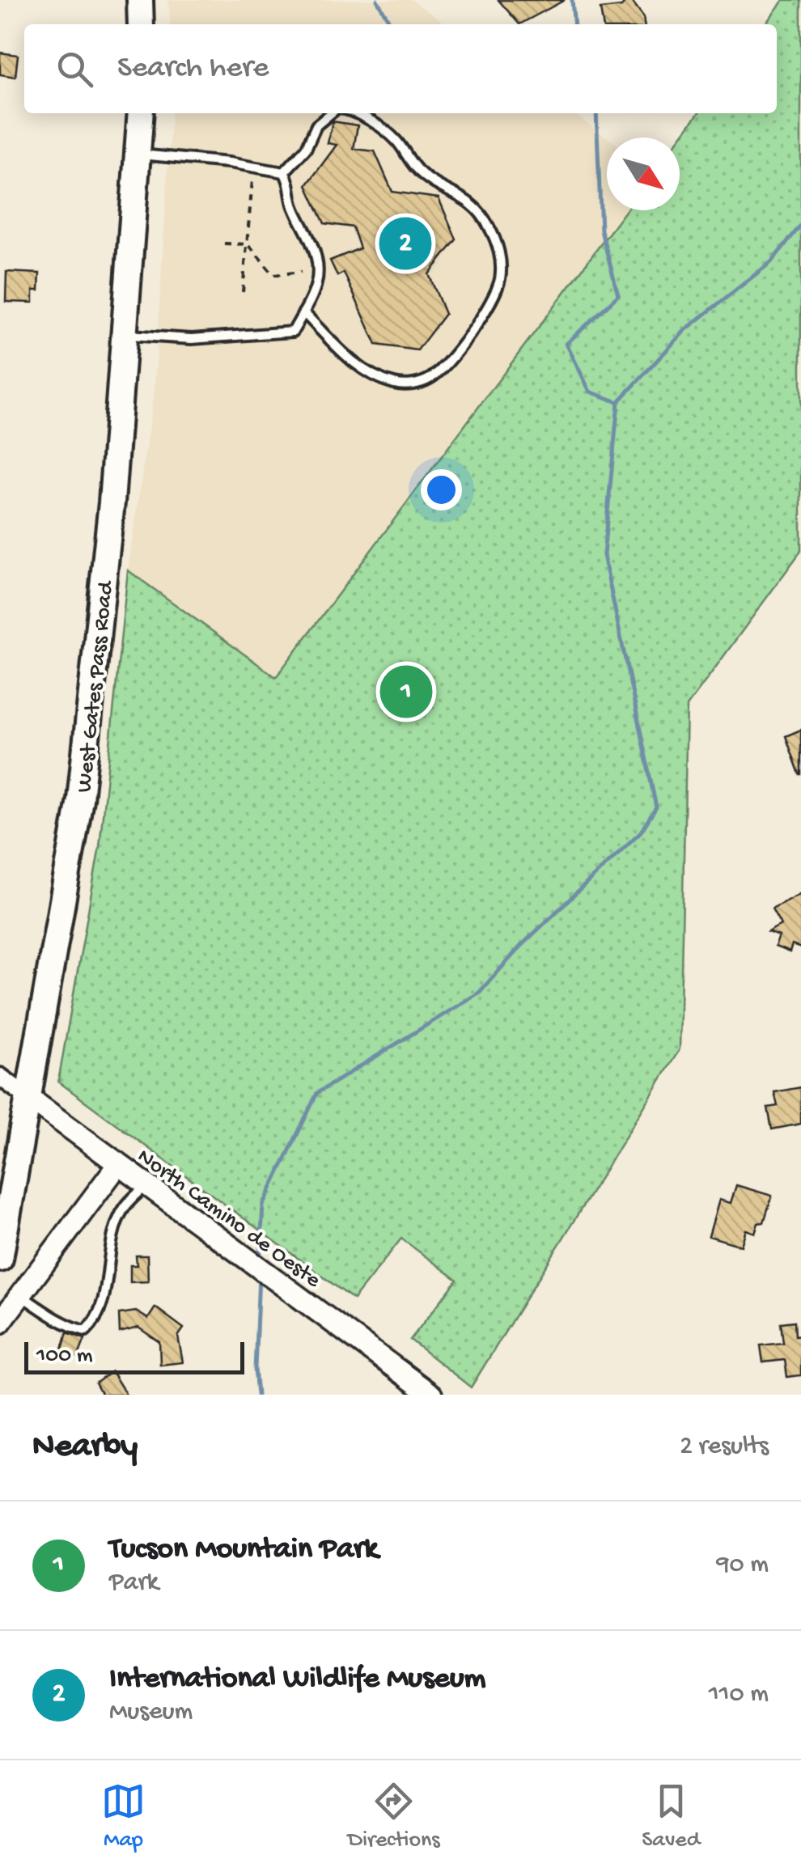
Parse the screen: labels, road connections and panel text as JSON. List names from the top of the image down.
{
  "streets": {
    "main road": ["West Gates Pass Road"],
    "street": ["North Camino de Oeste"]
  },
  "crossings": [
    ["West Gates Pass Road", "North Camino de Oeste"]
  ],
  "scale_bar": "100 m",
  "north": "bottom right",
  "page": {
    "search": "Search here",
    "pins": ["2", "1"],
    "scale": "100 m",
    "heading": ["Nearby", "2 results"],
    "list": [
      {
        "mark": "1",
        "name": "Tucson Mountain Park",
        "note": "Park",
        "value": "90 m"
      },
      {
        "mark": "2",
        "name": "International Wildlife Museum",
        "note": "Museum",
        "value": "110 m"
      }
    ],
    "nav": ["Map", "Directions", "Saved"]
  }
}
